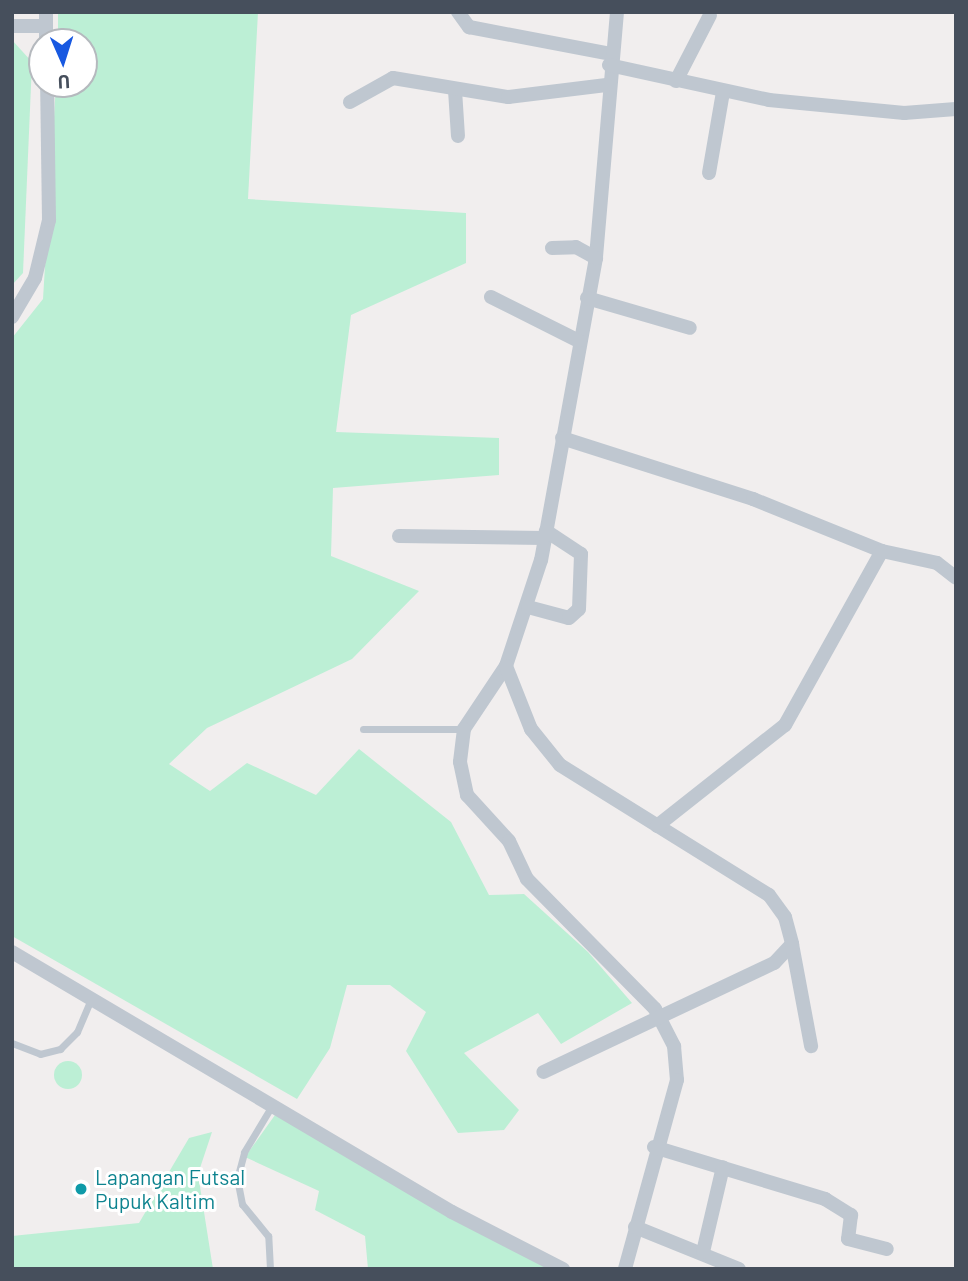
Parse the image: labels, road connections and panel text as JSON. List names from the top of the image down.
{
  "places": ["Lapangan Futsal Pupuk Kaltim"],
  "north": "bottom"
}
